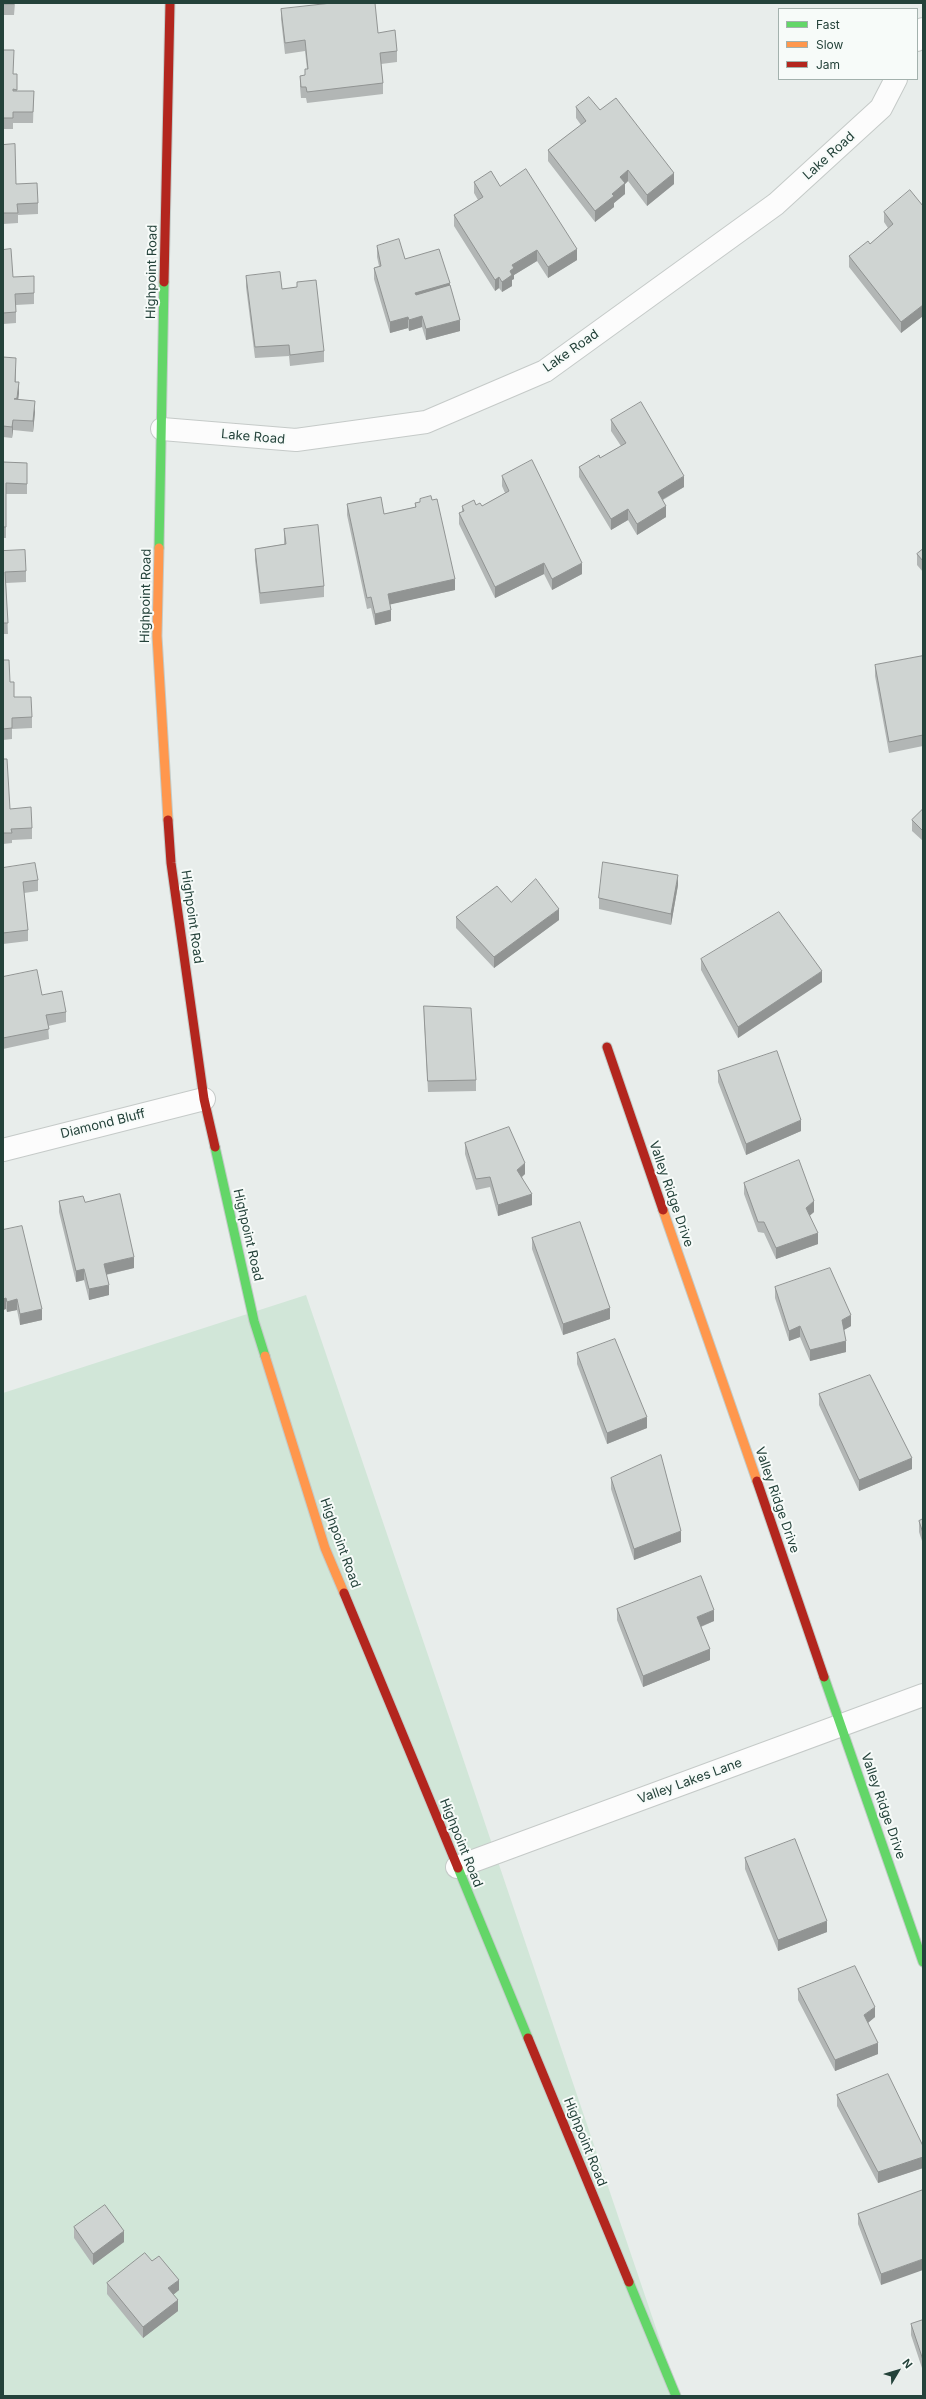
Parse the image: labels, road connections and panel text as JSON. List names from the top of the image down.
{
  "streets": {
    "street": [
      "Lake Road",
      "Highpoint Road",
      "Diamond Bluff",
      "Valley Ridge Drive",
      "Valley Lakes Lane"
    ]
  },
  "crossings": [
    ["Lake Road", "Highpoint Road"],
    ["Highpoint Road", "Diamond Bluff"],
    ["Highpoint Road", "Valley Lakes Lane"],
    ["Valley Ridge Drive", "Valley Lakes Lane"]
  ],
  "legend": ["Fast", "Slow", "Jam"],
  "north": "top right"
}
